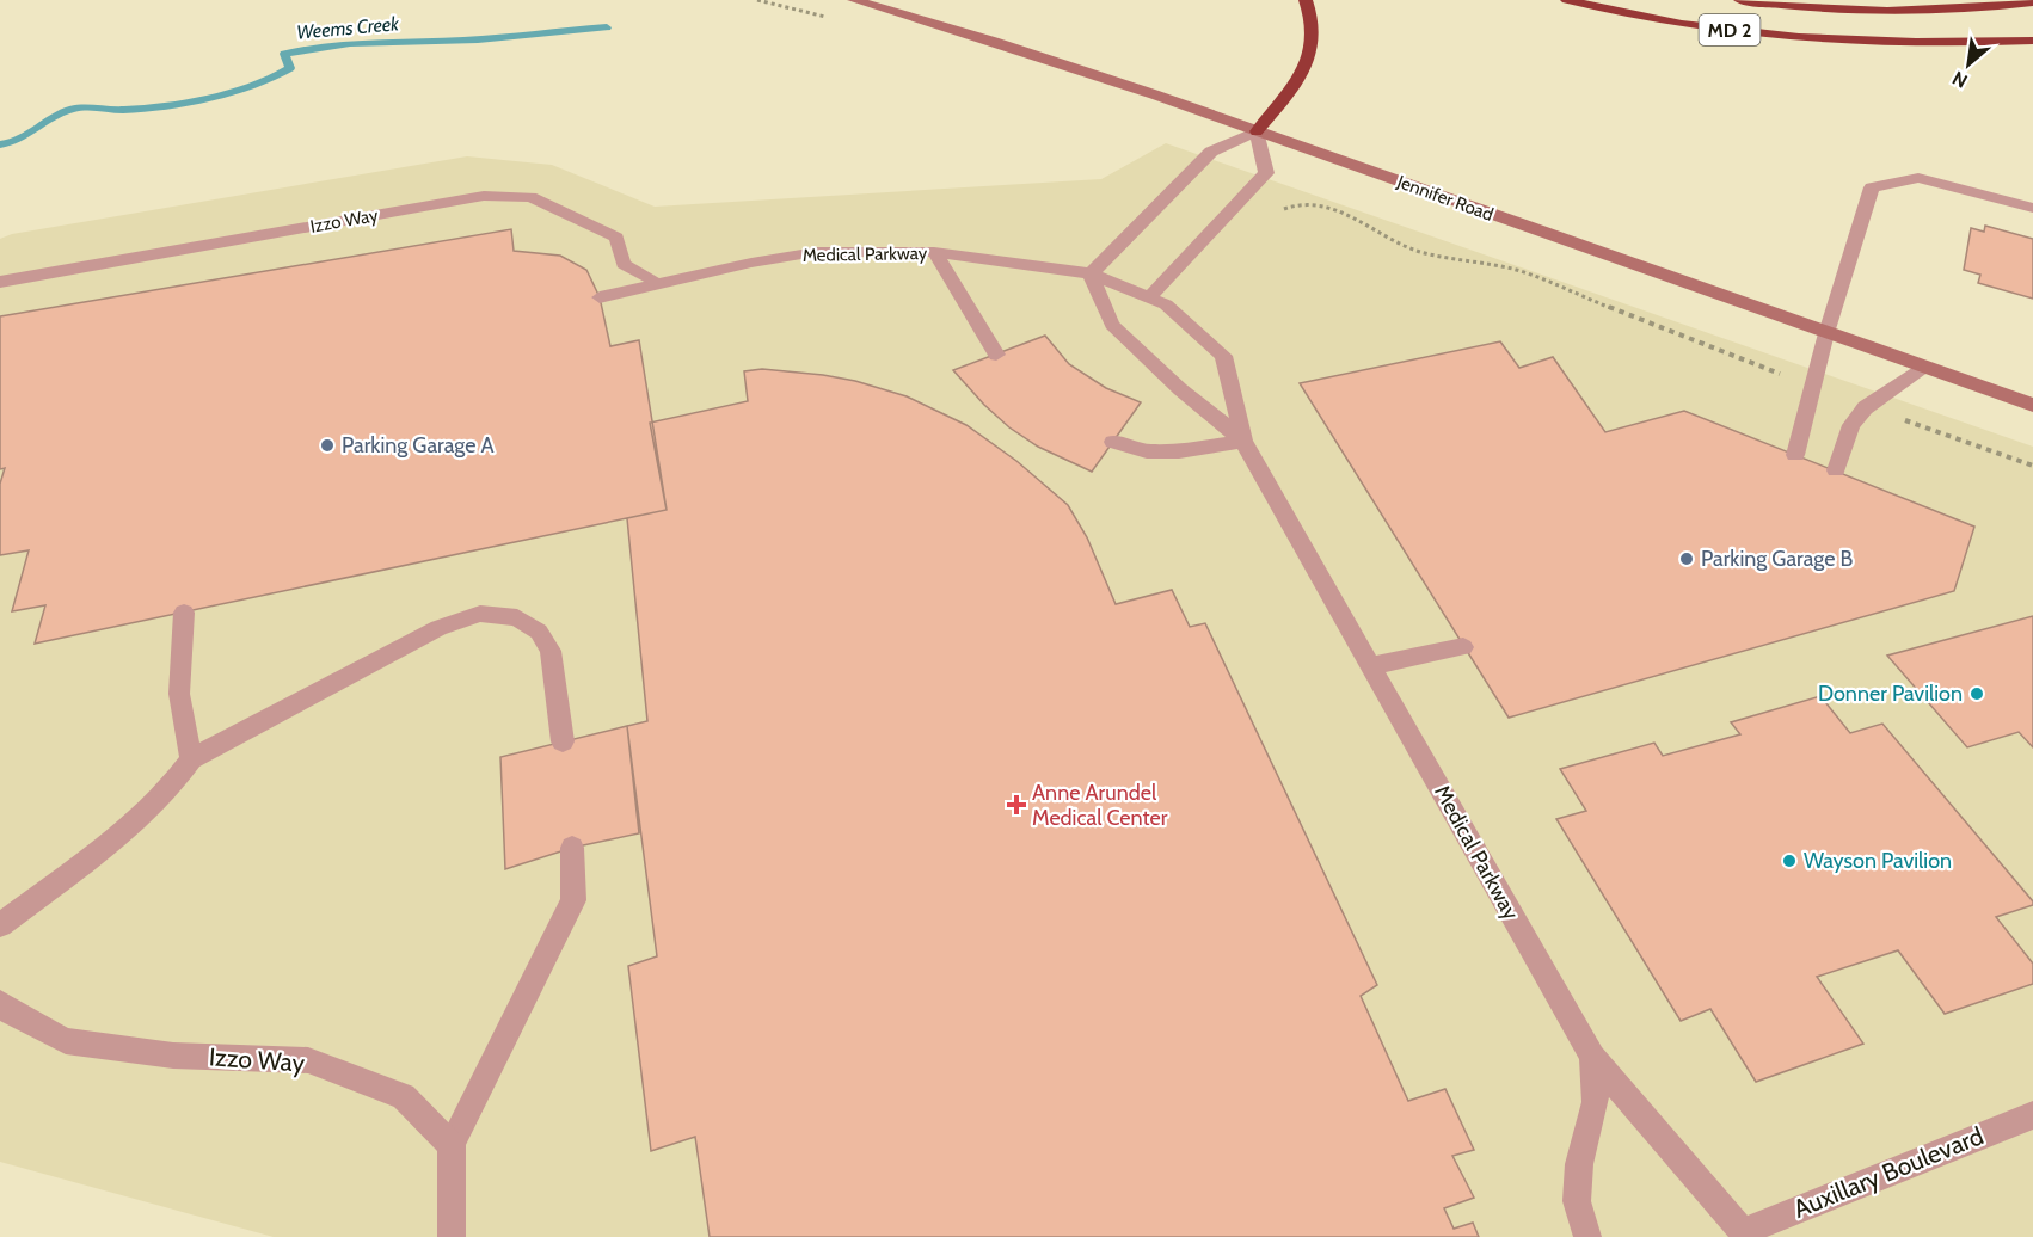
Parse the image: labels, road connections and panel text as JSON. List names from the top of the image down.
{
  "streets": {
    "highway": ["MD 2"],
    "main road": ["Jennifer Road"],
    "street": ["Izzo Way", "Medical Parkway", "Auxillary Boulevard"]
  },
  "crossings": [
    ["Izzo Way", "Medical Parkway"],
    ["Medical Parkway", "Auxillary Boulevard"]
  ],
  "water": ["Weems Creek"],
  "places": {
    "other": [
      "Parking Garage A",
      "Parking Garage B",
      "Donner Pavilion",
      "Wayson Pavilion"
    ],
    "health": ["Anne Arundel Medical Center"]
  },
  "north": "bottom left"
}
